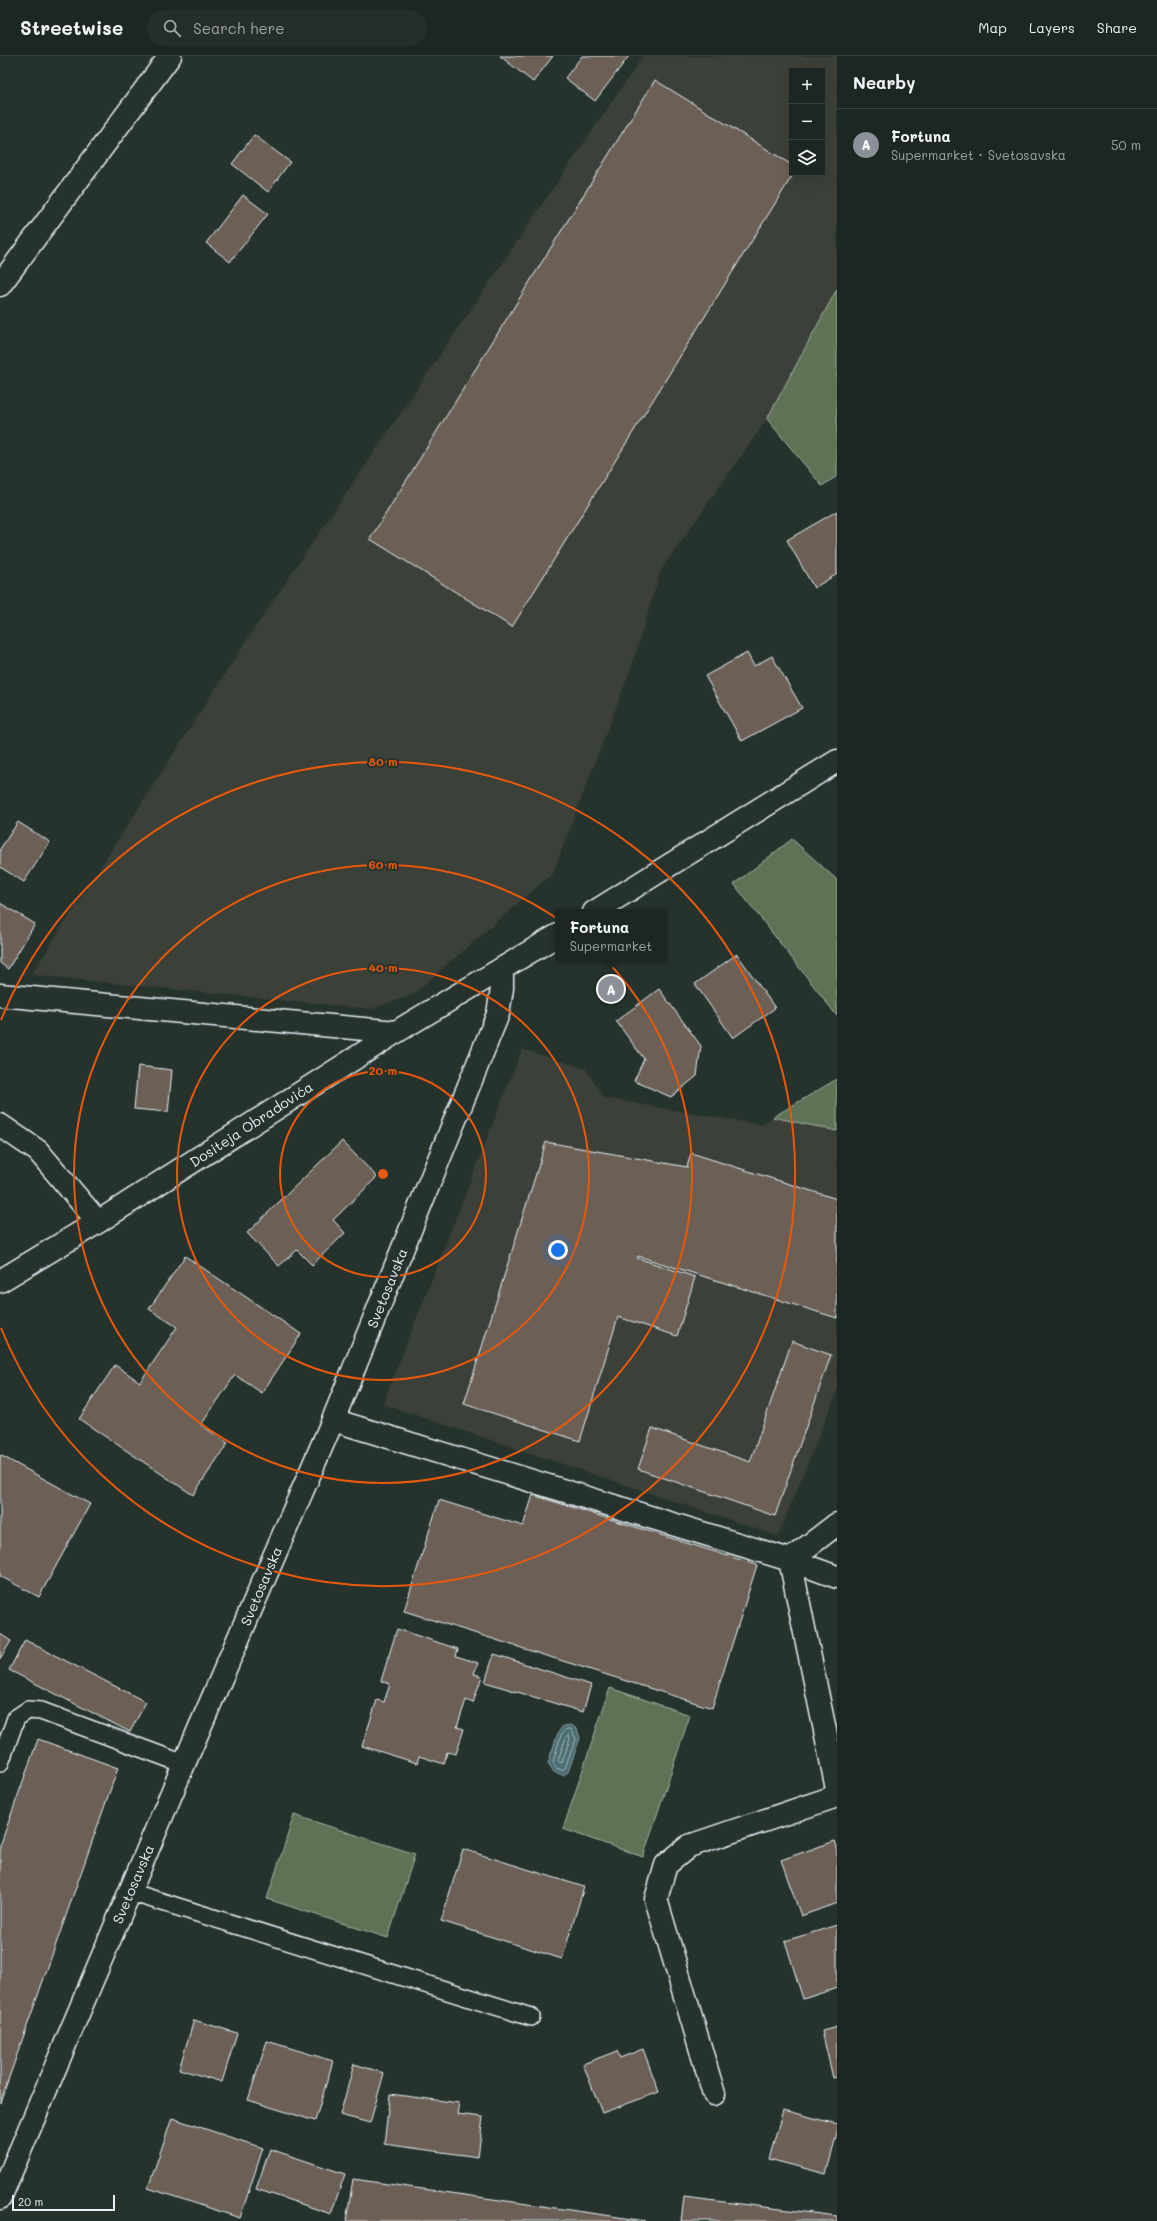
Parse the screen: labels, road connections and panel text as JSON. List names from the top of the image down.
{
  "streets": {
    "street": ["Dositeja Obradovića", "Svetosavska"]
  },
  "crossings": [
    ["Dositeja Obradovića", "Svetosavska"]
  ],
  "scale_bar": "20 m",
  "page": {
    "header": "Streetwise",
    "search": "Search here",
    "nav": ["Map", "Layers", "Share"],
    "heading": "Nearby",
    "map_buttons": ["+", "−"],
    "list": [
      {
        "mark": "A",
        "name": "Fortuna",
        "note": "Supermarket · Svetosavska",
        "value": "50 m"
      }
    ],
    "popup": ["Fortuna", "Supermarket"],
    "pins": "A",
    "scale": "20 m"
  },
  "rings": [
    "80 m",
    "60 m",
    "40 m",
    "20 m"
  ]
}
